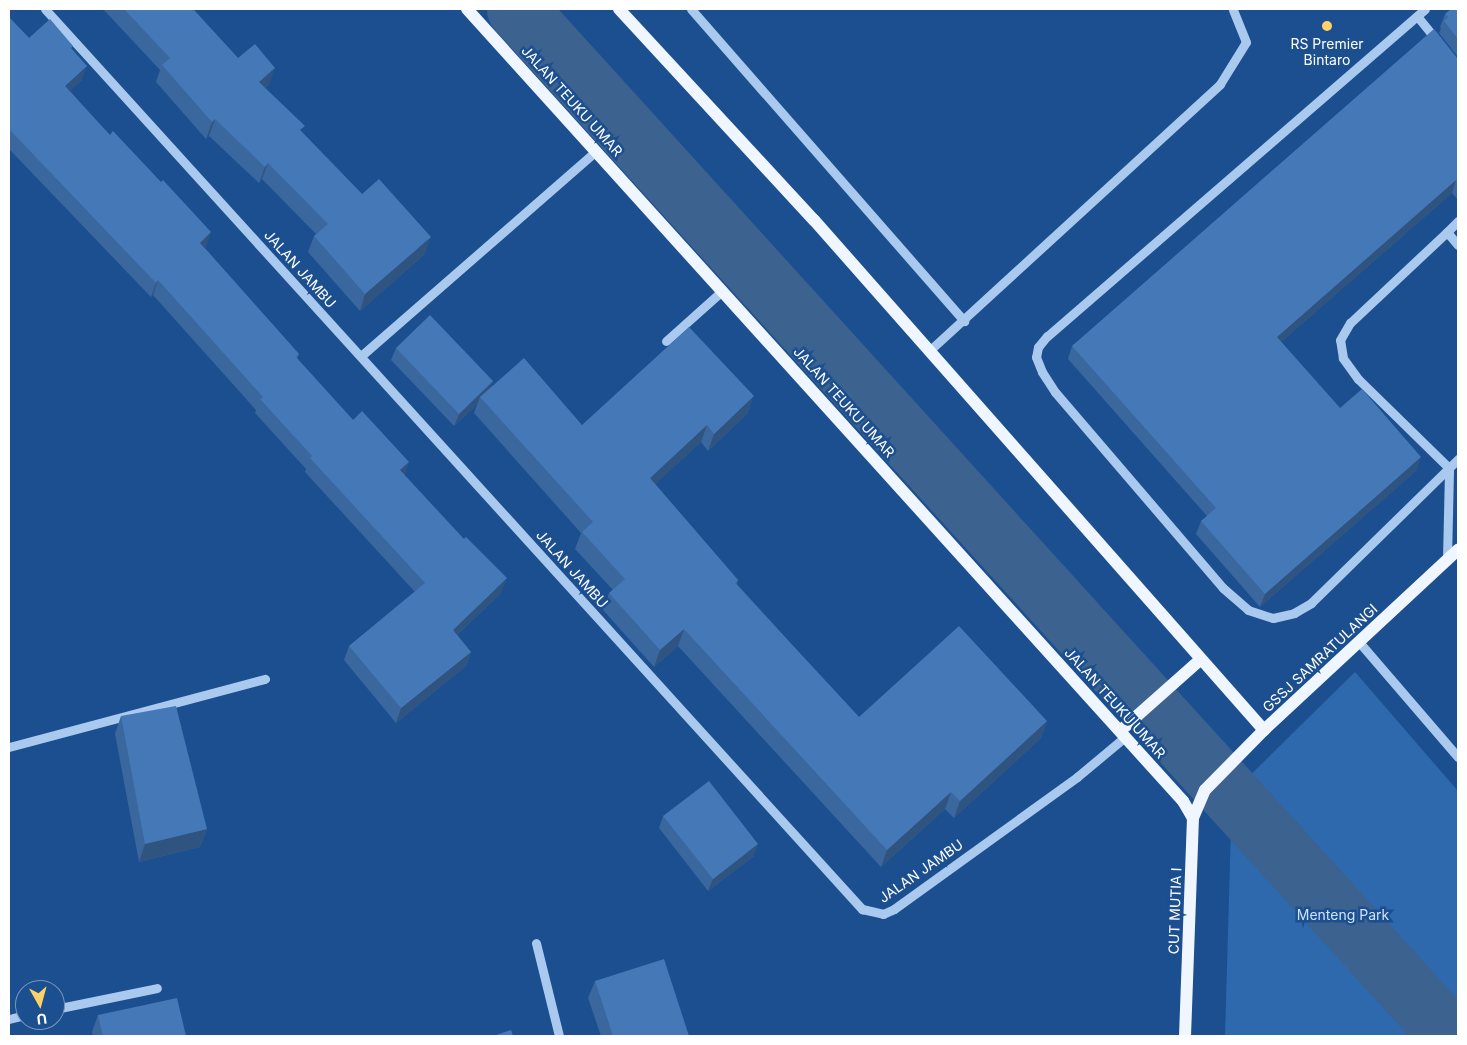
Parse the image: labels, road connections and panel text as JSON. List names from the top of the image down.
{
  "streets": {
    "main road": ["JALAN TEUKU UMAR", "GSSJ SAMRATULANGI", "CUT MUTIA I"],
    "street": ["JALAN JAMBU"]
  },
  "crossings": [
    ["JALAN TEUKU UMAR", "JALAN JAMBU"],
    ["JALAN TEUKU UMAR", "CUT MUTIA I"],
    ["GSSJ SAMRATULANGI", "CUT MUTIA I"]
  ],
  "parks": ["Menteng Park"],
  "places": ["RS Premier Bintaro"],
  "north": "bottom"
}
